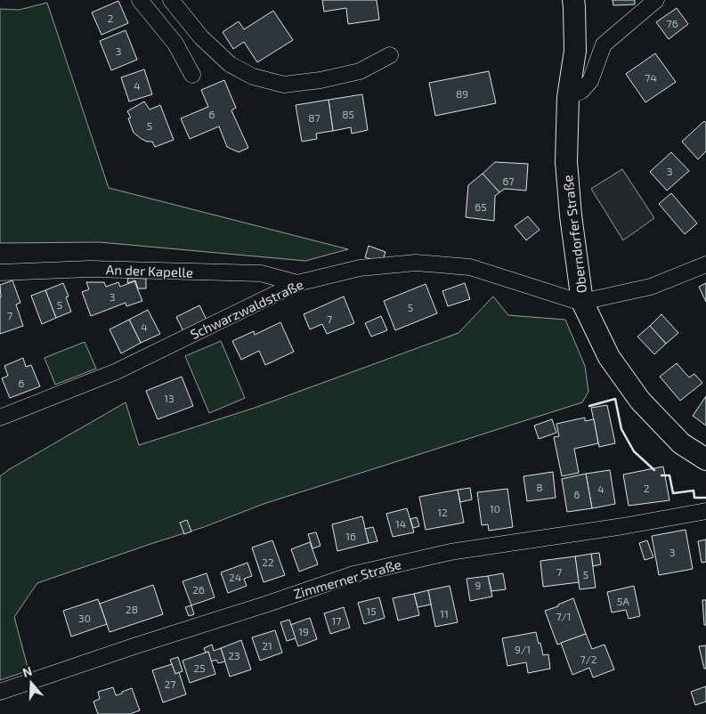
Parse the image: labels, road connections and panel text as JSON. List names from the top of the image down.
{
  "streets": {
    "street": [
      "Oberndorfer Straße",
      "An der Kapelle",
      "Schwarzwaldstraße",
      "Zimmerner Straße"
    ]
  },
  "crossings": [
    ["Oberndorfer Straße", "Schwarzwaldstraße"],
    ["An der Kapelle", "Schwarzwaldstraße"]
  ],
  "house_numbers": [
    "2",
    "76",
    "3",
    "74",
    "4",
    "89",
    "6",
    "85",
    "87",
    "5",
    "3",
    "67",
    "65",
    "3",
    "5",
    "5",
    "7",
    "7",
    "4",
    "6",
    "13",
    "8",
    "2",
    "4",
    "6",
    "10",
    "12",
    "14",
    "16",
    "3",
    "22",
    "7",
    "5",
    "24",
    "9",
    "26",
    "5A",
    "28",
    "15",
    "11",
    "7/1",
    "30",
    "17",
    "19",
    "21",
    "9/1",
    "23",
    "7/2",
    "25",
    "27"
  ],
  "north": "top"
}
